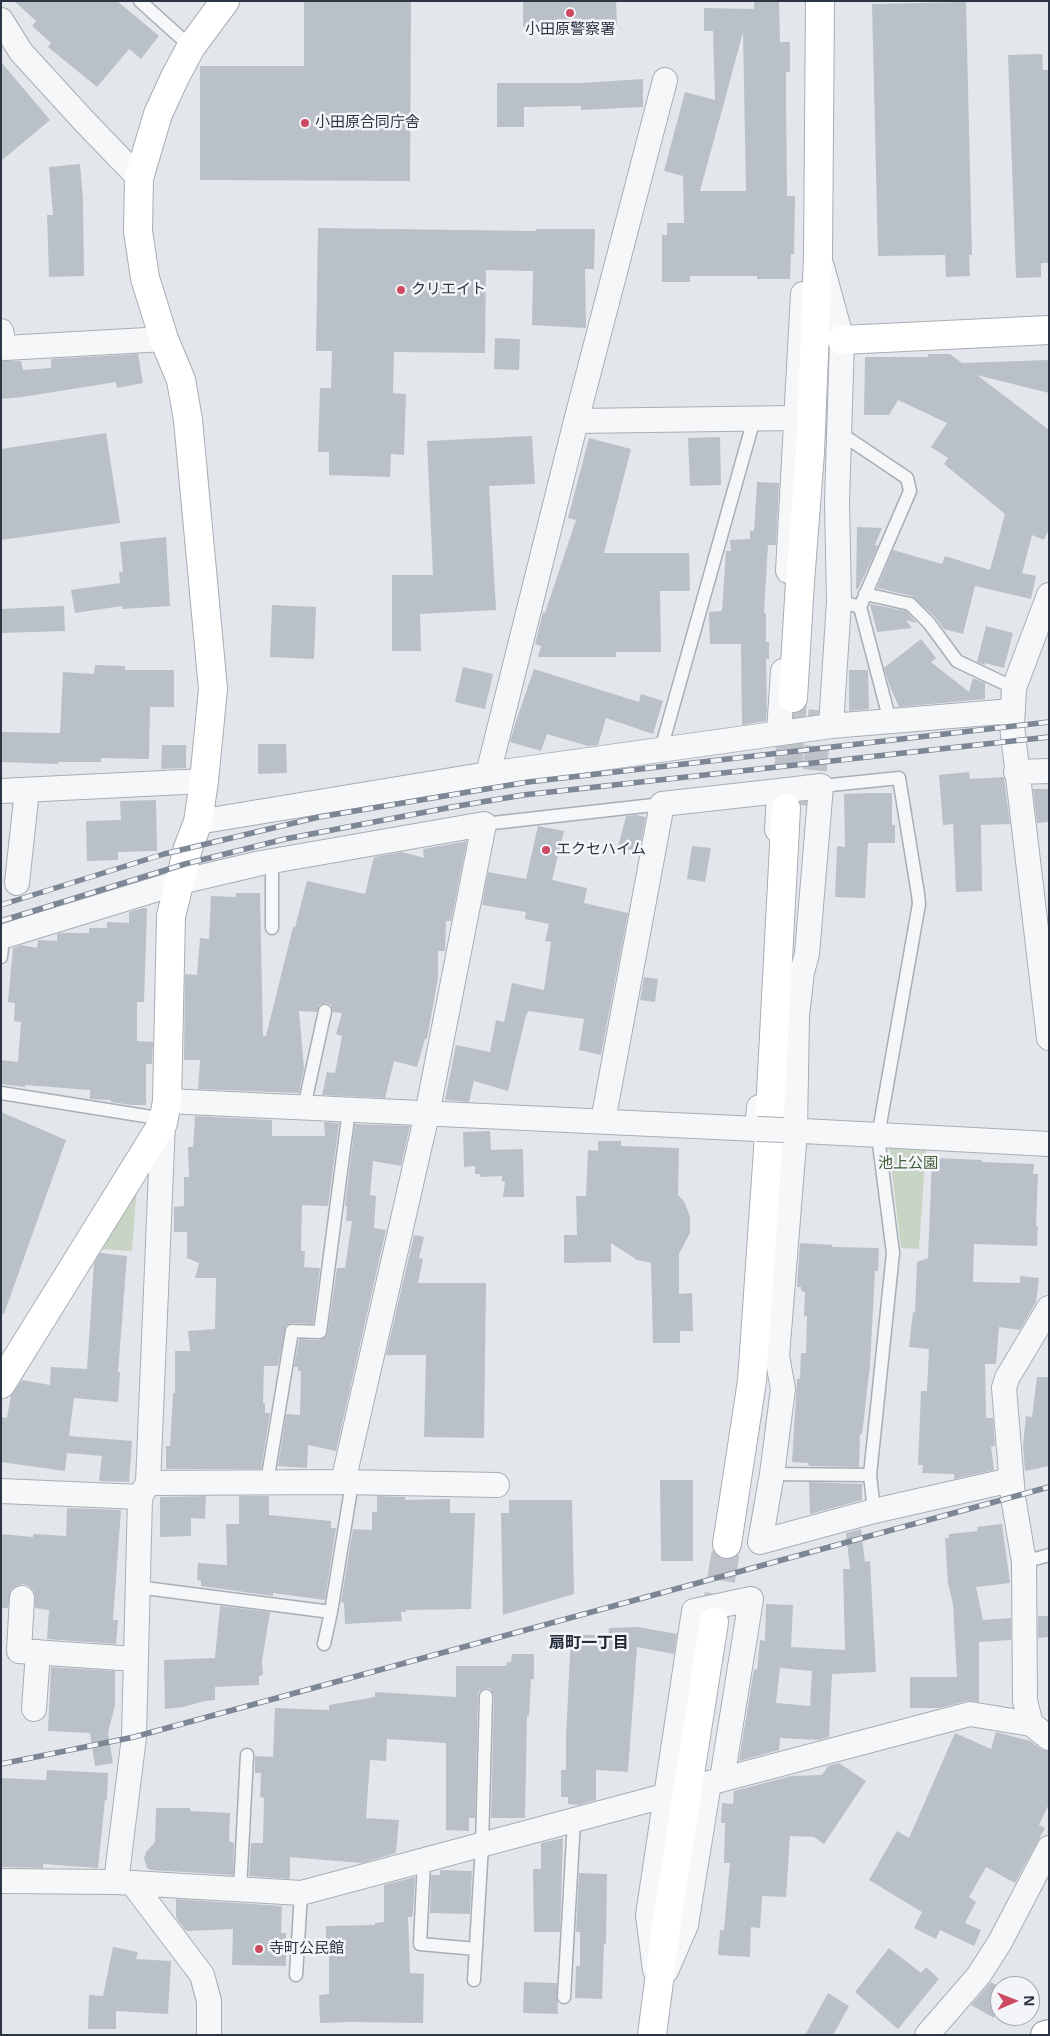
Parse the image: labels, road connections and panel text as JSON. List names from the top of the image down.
{
  "districts": ["扇町一丁目"],
  "parks": ["池上公園"],
  "places": [
    "小田原警察署",
    "小田原合同庁舎",
    "クリエイト",
    "エクセハイム",
    "寺町公民館"
  ],
  "north": "right"
}
